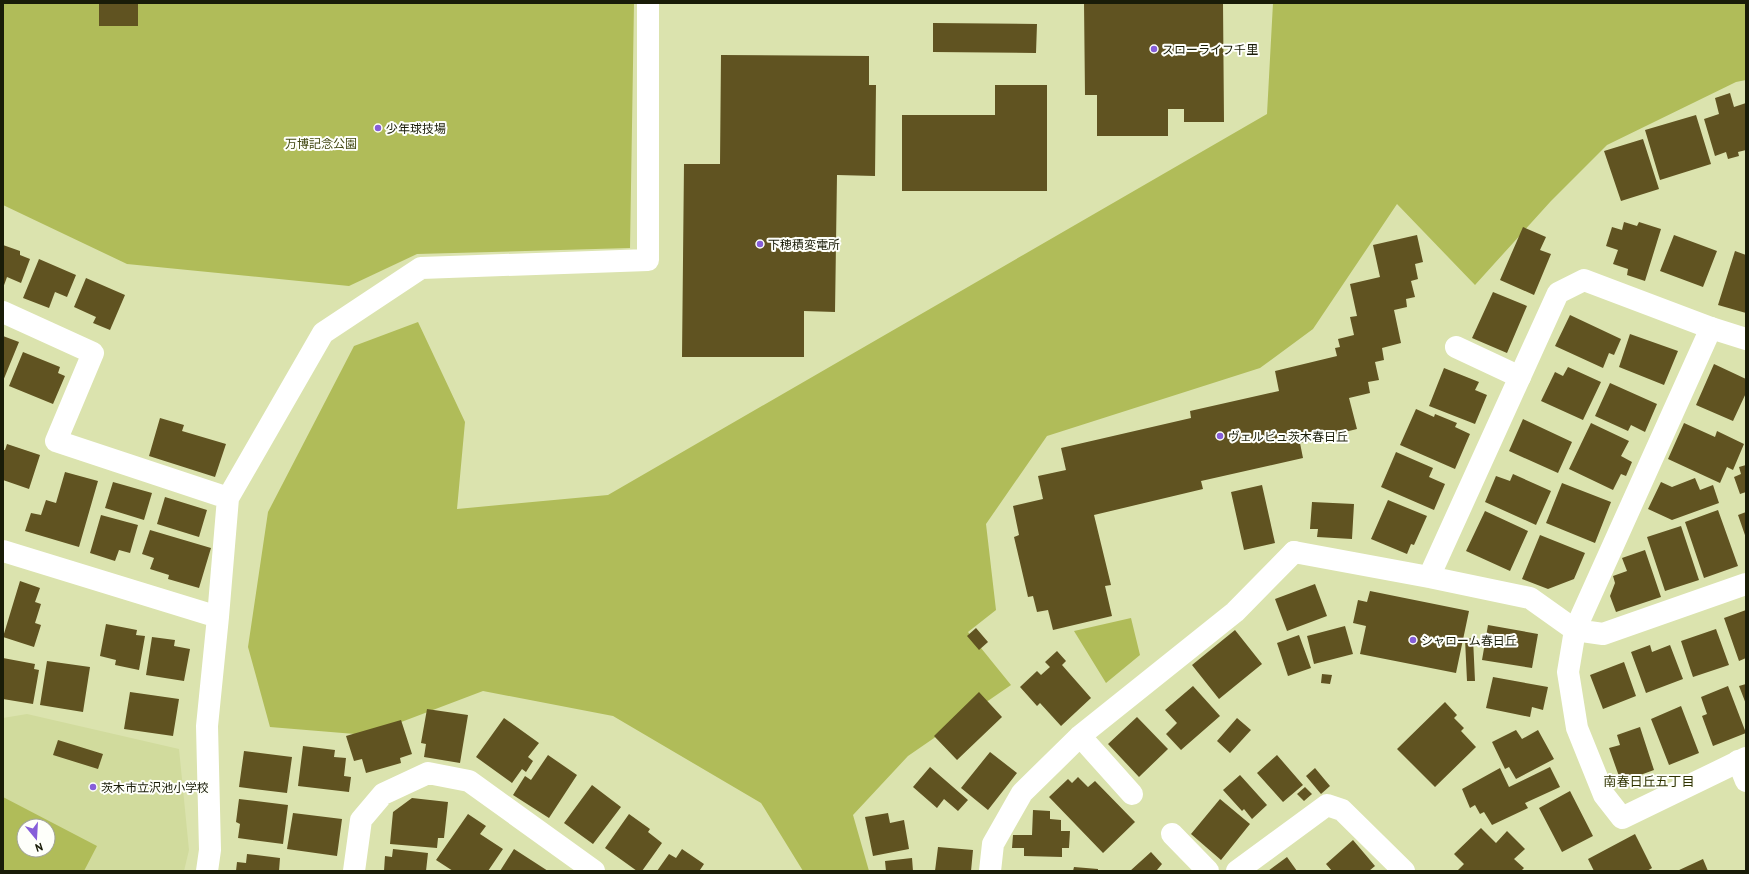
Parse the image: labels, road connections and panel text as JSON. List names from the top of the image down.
{
  "districts": ["南春日丘五丁目"],
  "parks": ["万博記念公園"],
  "places": [
    "スローライフ千里",
    "少年球技場",
    "下穂積変電所",
    "ヴェルビュ茨木春日丘",
    "シャローム春日丘",
    "茨木市立沢池小学校"
  ],
  "north": "bottom"
}
